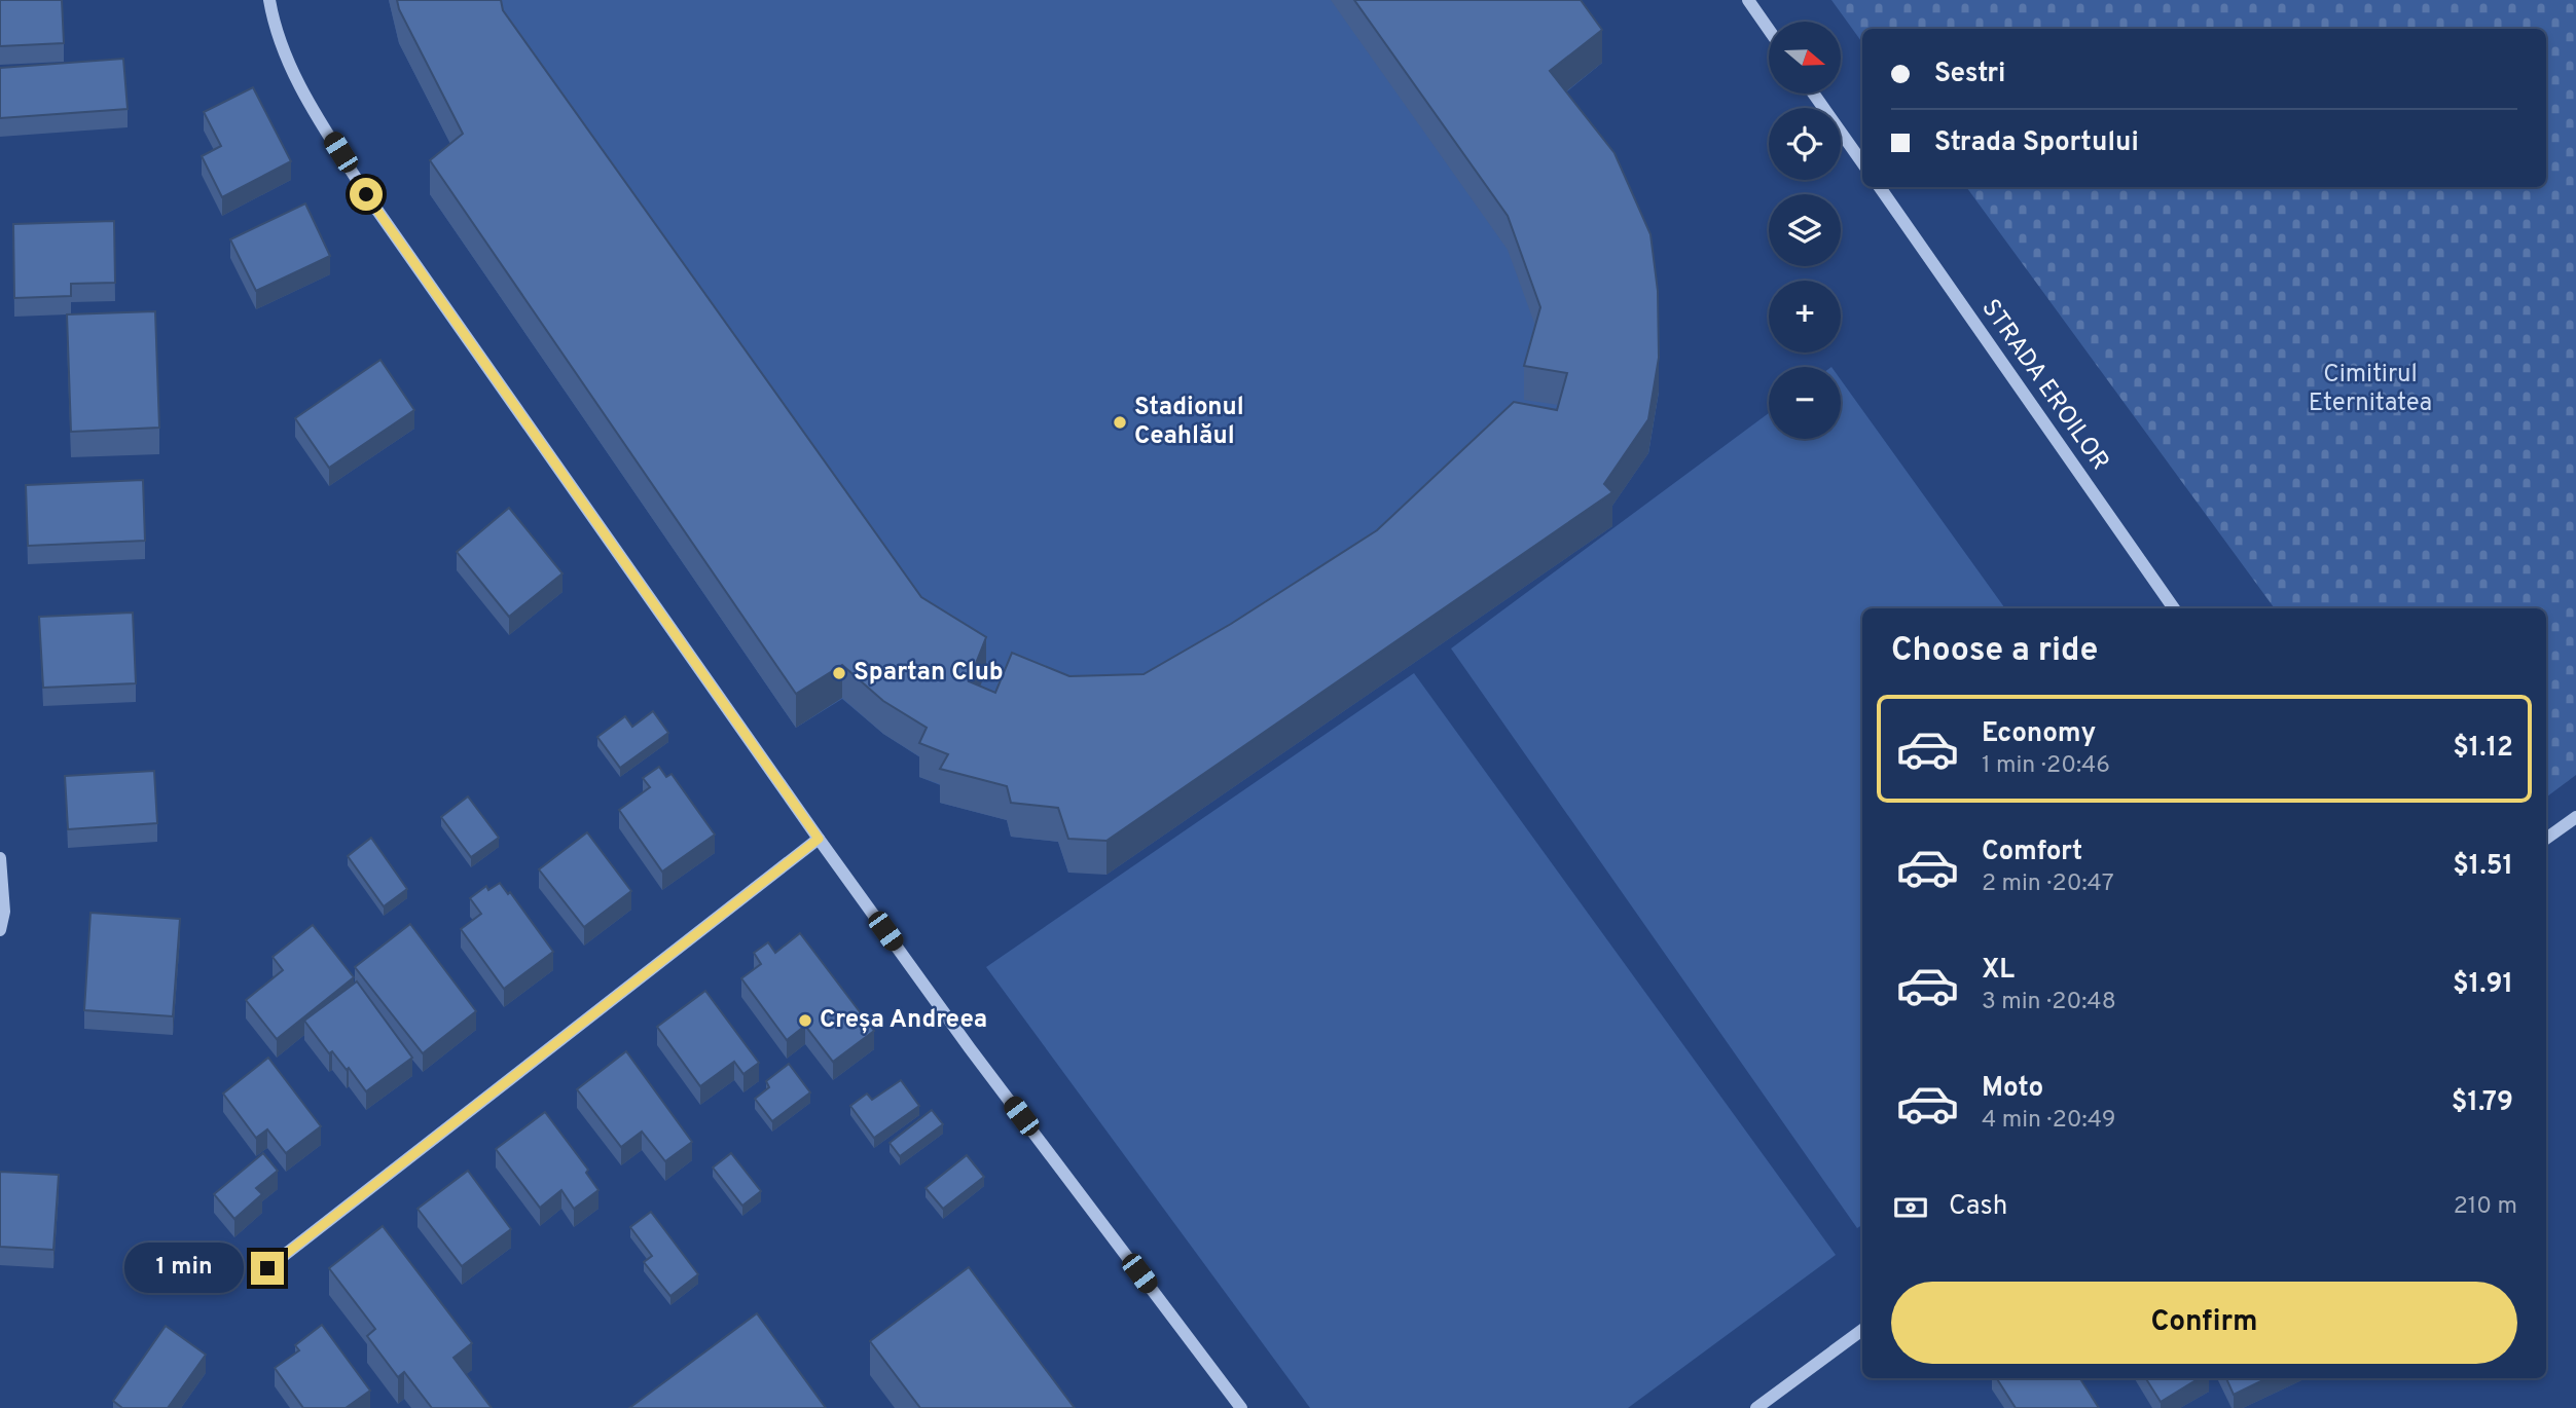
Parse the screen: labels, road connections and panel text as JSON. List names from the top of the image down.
{
  "streets": {
    "street": ["STRADA EROILOR"]
  },
  "parks": ["Cimitirul Eternitatea"],
  "places": ["Stadionul Ceahlăul", "Spartan Club", "Creșa Andreea"],
  "north": "right",
  "page": {
    "map_buttons": ["+", "−"],
    "banner": ["Sestri", "Strada Sportului"],
    "heading": "Choose a ride",
    "list": [
      {
        "name": "Economy",
        "note": "1 min · 20:46",
        "value": "$1.12"
      },
      {
        "name": "Comfort",
        "note": "2 min · 20:47",
        "value": "$1.51"
      },
      {
        "name": "XL",
        "note": "3 min · 20:48",
        "value": "$1.91"
      },
      {
        "name": "Moto",
        "note": "4 min · 20:49",
        "value": "$1.79"
      }
    ],
    "pay": ["Cash", "210 m"],
    "bubble": "1 min",
    "buttons": "Confirm"
  }
}
